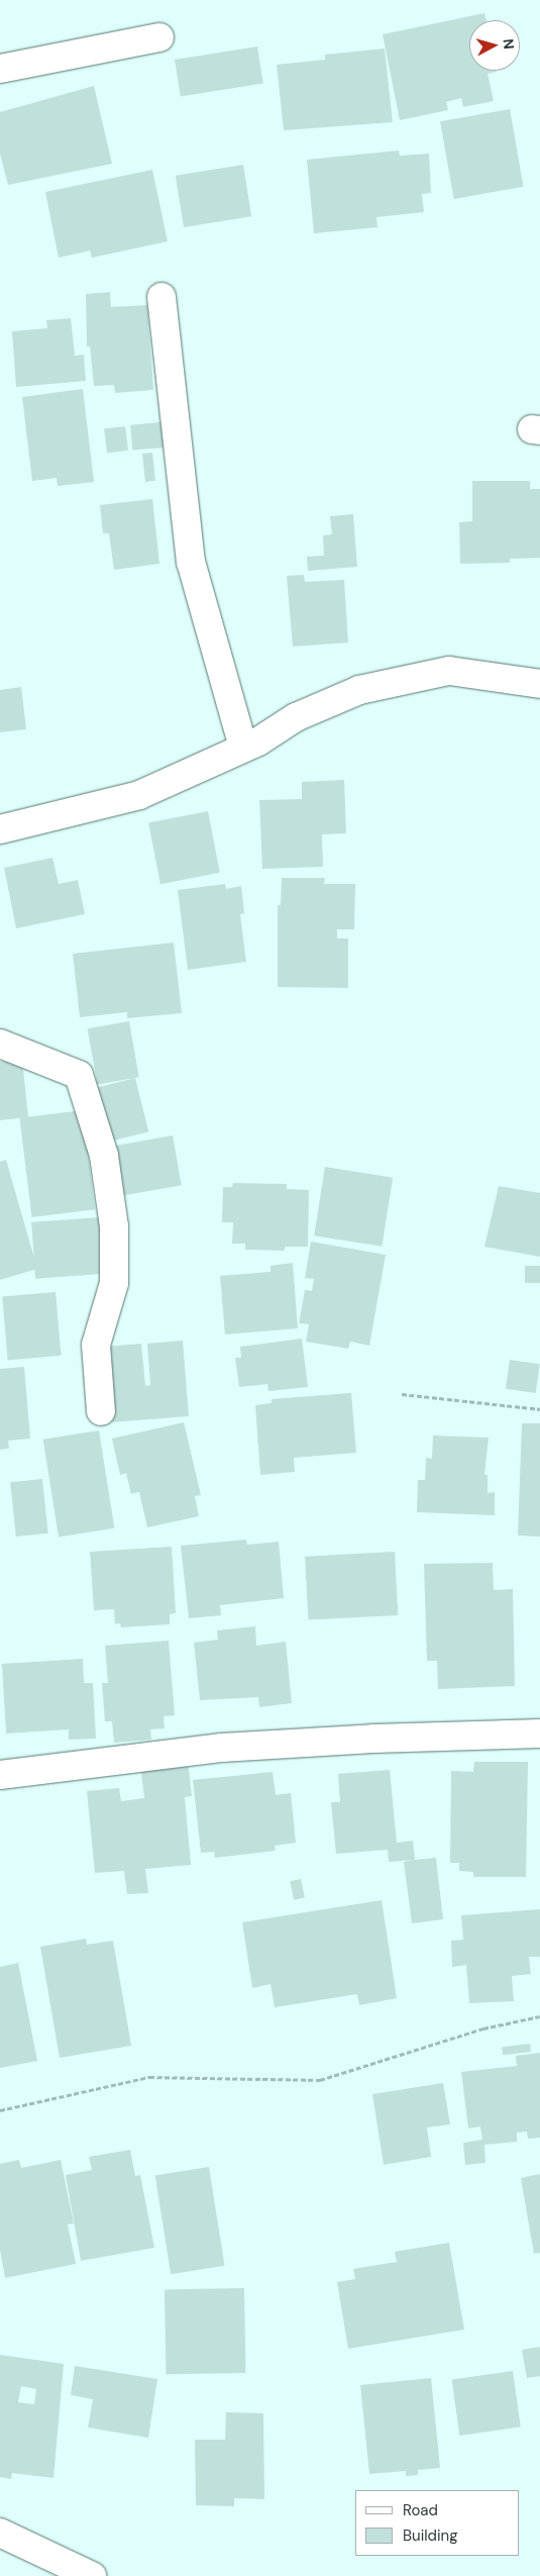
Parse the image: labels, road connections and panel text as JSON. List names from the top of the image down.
{
  "legend": ["Road", "Building"],
  "north": "right"
}
